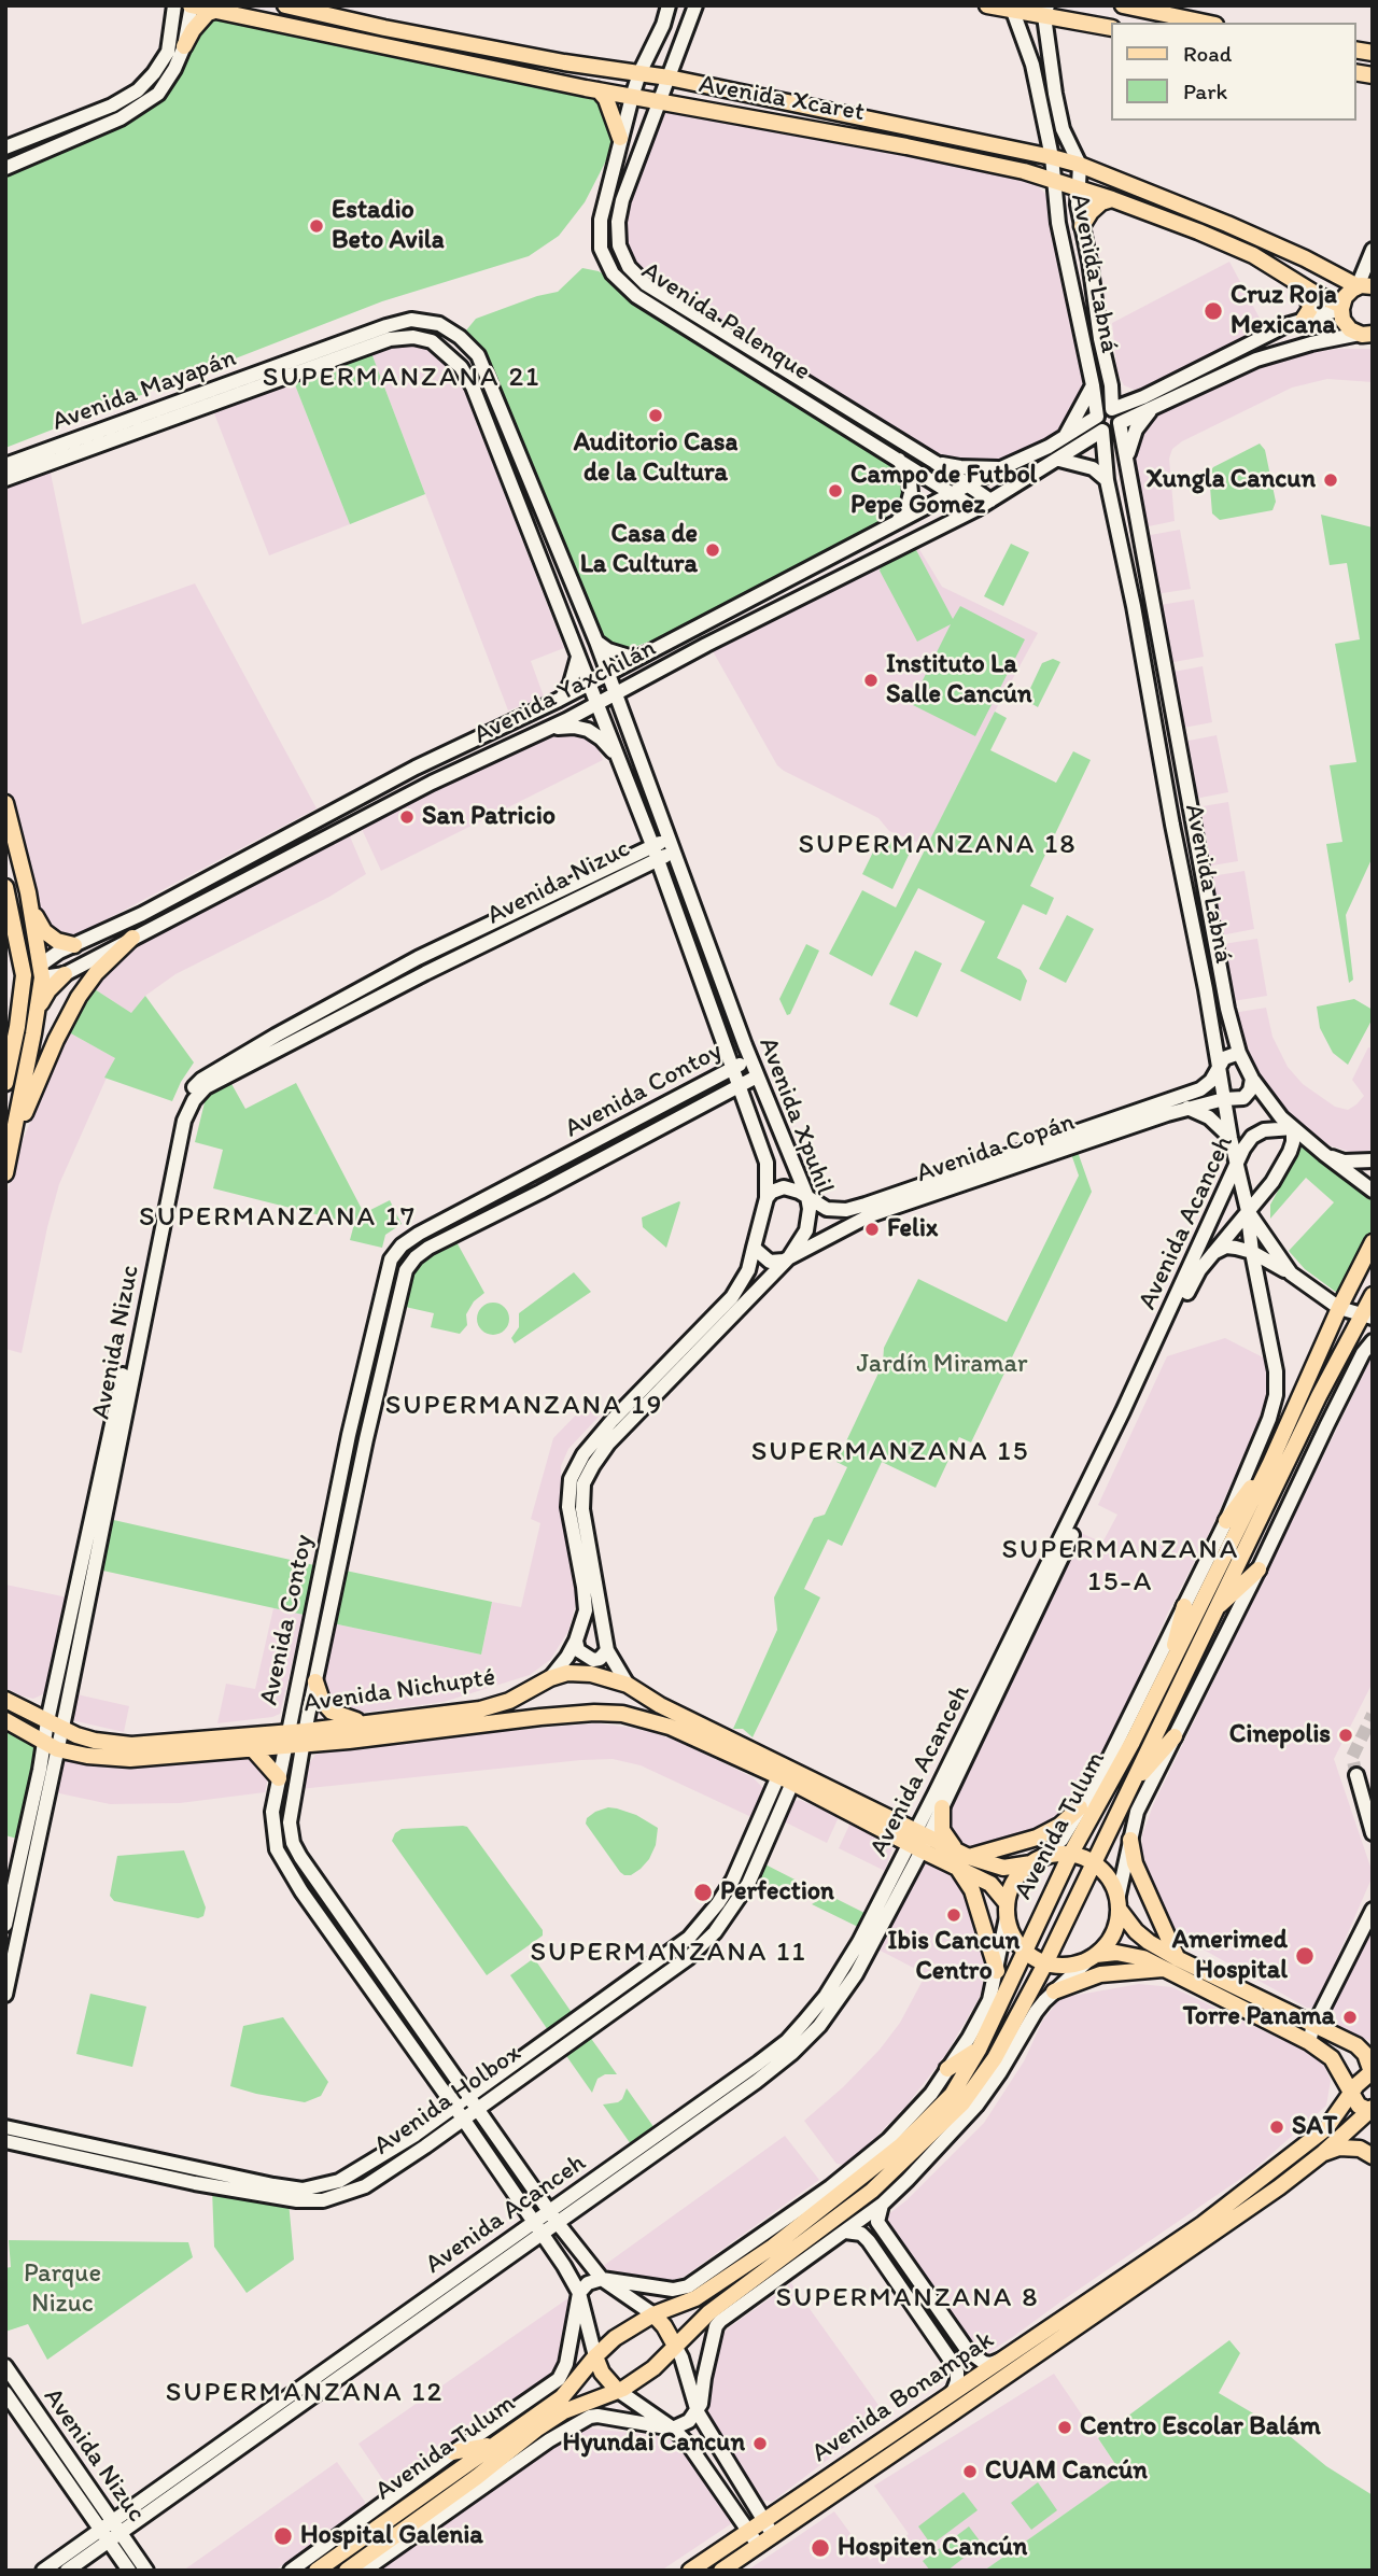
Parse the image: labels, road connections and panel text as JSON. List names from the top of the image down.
{
  "streets": {
    "main road": [
      "Avenida Xcaret",
      "Avenida Nichupté",
      "Avenida Tulum",
      "Avenida Bonampak"
    ],
    "street": [
      "Avenida Labná",
      "Avenida Palenque",
      "Avenida Mayapán",
      "Avenida Yaxchilán",
      "Avenida Nizuc",
      "Avenida Contoy",
      "Avenida Xpuhil",
      "Avenida Copán",
      "Avenida Acanceh",
      "Avenida Holbox"
    ]
  },
  "crossings": [
    ["Avenida Xcaret", "Avenida Labná"],
    ["Avenida Xcaret", "Avenida Palenque"],
    ["Avenida Labná", "Avenida Yaxchilán"],
    ["Avenida Labná", "Avenida Copán"],
    ["Avenida Labná", "Avenida Acanceh"],
    ["Avenida Labná", "Avenida Tulum"],
    ["Avenida Palenque", "Avenida Yaxchilán"],
    ["Avenida Mayapán", "Avenida Yaxchilán"],
    ["Avenida Mayapán", "Avenida Xpuhil"],
    ["Avenida Yaxchilán", "Avenida Xpuhil"],
    ["Avenida Nizuc", "Avenida Xpuhil"],
    ["Avenida Nizuc", "Avenida Acanceh"],
    ["Avenida Nizuc", "Avenida Nichupté"],
    ["Avenida Contoy", "Avenida Xpuhil"],
    ["Avenida Contoy", "Avenida Acanceh"],
    ["Avenida Contoy", "Avenida Nichupté"],
    ["Avenida Contoy", "Avenida Tulum"],
    ["Avenida Contoy", "Avenida Holbox"],
    ["Avenida Xpuhil", "Avenida Copán"],
    ["Avenida Xpuhil", "Avenida Nichupté"],
    ["Avenida Acanceh", "Avenida Nichupté"],
    ["Avenida Acanceh", "Avenida Tulum"],
    ["Avenida Nichupté", "Avenida Tulum"],
    ["Avenida Nichupté", "Avenida Holbox"]
  ],
  "districts": [
    "SUPERMANZANA 21",
    "SUPERMANZANA 18",
    "SUPERMANZANA 17",
    "SUPERMANZANA 19",
    "SUPERMANZANA 15",
    "SUPERMANZANA 15-A",
    "SUPERMANZANA 11",
    "SUPERMANZANA 8",
    "SUPERMANZANA 12"
  ],
  "parks": ["Jardín Miramar", "Parque Nizuc"],
  "places": [
    "Estadio Beto Avila",
    "Cruz Roja Mexicana",
    "Auditorio Casa de la Cultura",
    "Xungla Cancun",
    "Campo de Futbol Pepe Gomez",
    "Casa de La Cultura",
    "Instituto La Salle Cancún",
    "San Patricio",
    "Felix",
    "Cinepolis",
    "Perfection",
    "Ibis Cancun Centro",
    "Amerimed Hospital",
    "Torre Panama",
    "SAT",
    "Centro Escolar Balám",
    "Hyundai Cancun",
    "CUAM Cancún",
    "Hospital Galenia",
    "Hospiten Cancún"
  ],
  "legend": ["Road", "Park"]
}
